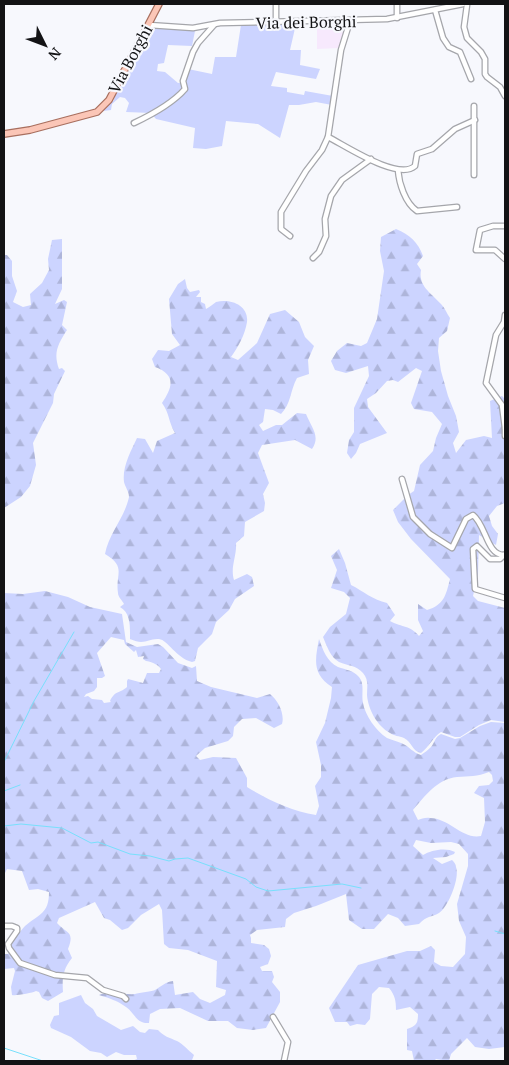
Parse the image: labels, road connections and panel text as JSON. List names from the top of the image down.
{
  "streets": {
    "main road": ["Via Borghi"],
    "street": ["Via dei Borghi"]
  },
  "crossings": [
    ["Via dei Borghi", "Via Borghi"]
  ],
  "north": "bottom right"
}
